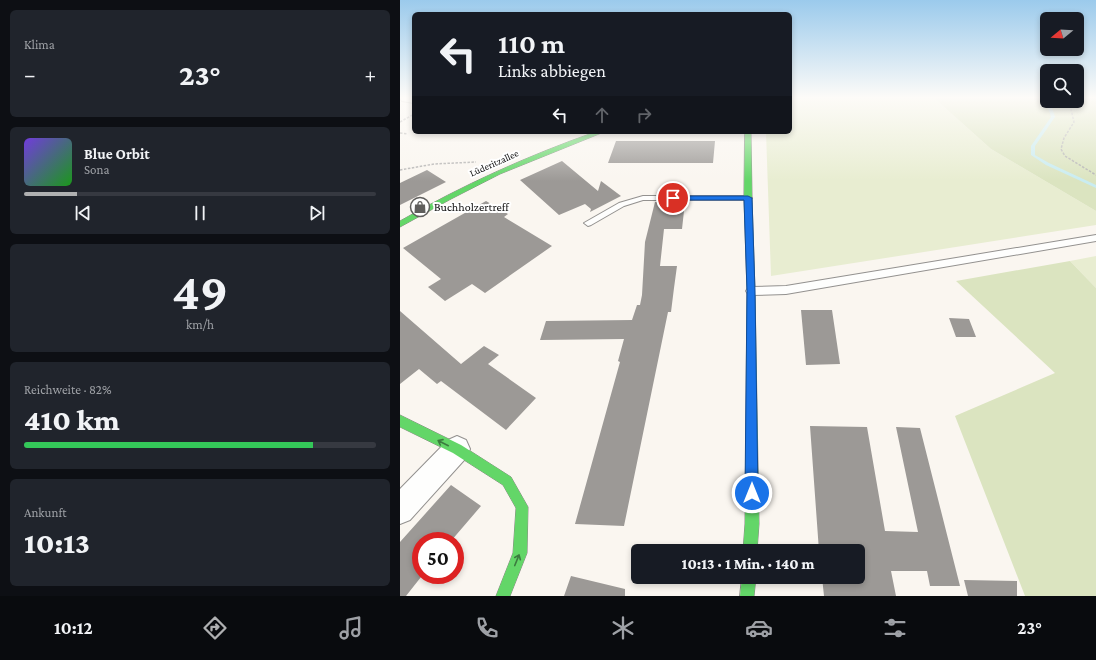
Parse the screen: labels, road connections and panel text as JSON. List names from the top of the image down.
{
  "streets": {
    "main road": ["Lüderitzallee"]
  },
  "places": {
    "shop": ["Buchholzertreff"]
  },
  "north": "left",
  "page": {
    "tile": [
      "Klima",
      ["49", "km/h"],
      ["Reichweite · 82%", "410 km"],
      ["Ankunft", "10:13"]
    ],
    "turn": ["110 m", "Links abbiegen"],
    "heat": ["−", "23°", "+"],
    "song": ["Blue Orbit", "Sona"],
    "limit": "50",
    "trip": "10:13 · 1 Min. · 140 m",
    "tabs": ["10:12", "23°"]
  }
}
